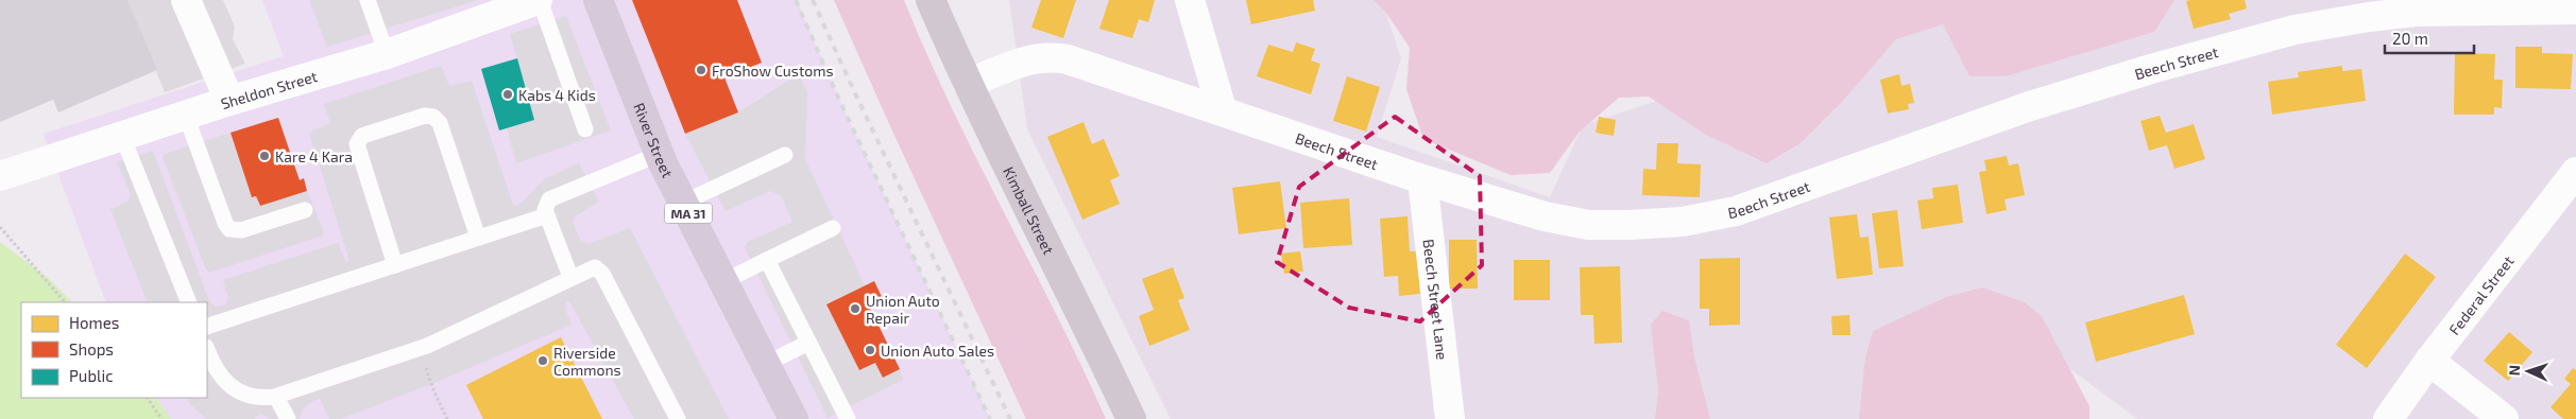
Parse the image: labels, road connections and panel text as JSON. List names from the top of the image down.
{
  "streets": {
    "highway": ["River Street", "MA 31"],
    "main road": ["Kimball Street"],
    "street": [
      "Beech Street",
      "Sheldon Street",
      "Federal Street",
      "Beech Street Lane"
    ]
  },
  "crossings": [
    ["Beech Street", "Kimball Street"],
    ["Beech Street", "Beech Street Lane"]
  ],
  "places": [
    "FroShow Customs",
    "Kabs 4 Kids",
    "Kare 4 Kara",
    "Union Auto Repair",
    "Union Auto Sales",
    "Riverside Commons"
  ],
  "legend": ["Homes", "Shops", "Public"],
  "scale_bar": "20 m",
  "north": "left"
}
